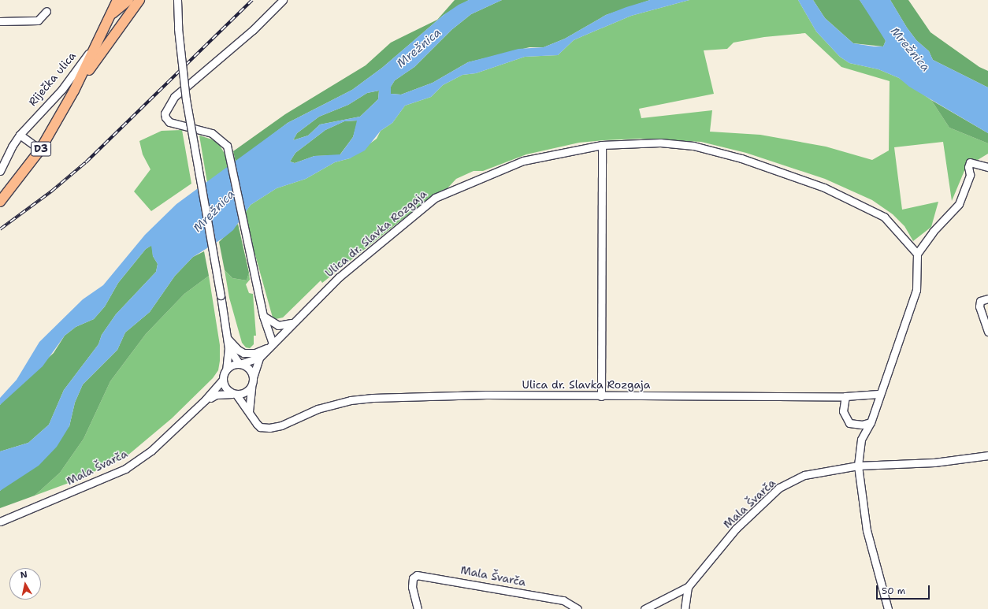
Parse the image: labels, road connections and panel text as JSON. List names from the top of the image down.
{
  "streets": {
    "main road": ["Riječka ulica", "D3"],
    "street": ["Ulica dr. Slavka Rozgaja", "Mala Švarča"]
  },
  "crossings": [
    ["Ulica dr. Slavka Rozgaja", "Mala Švarča"]
  ],
  "water": ["Mrežnica"],
  "scale_bar": "50 m",
  "north": "top"
}
